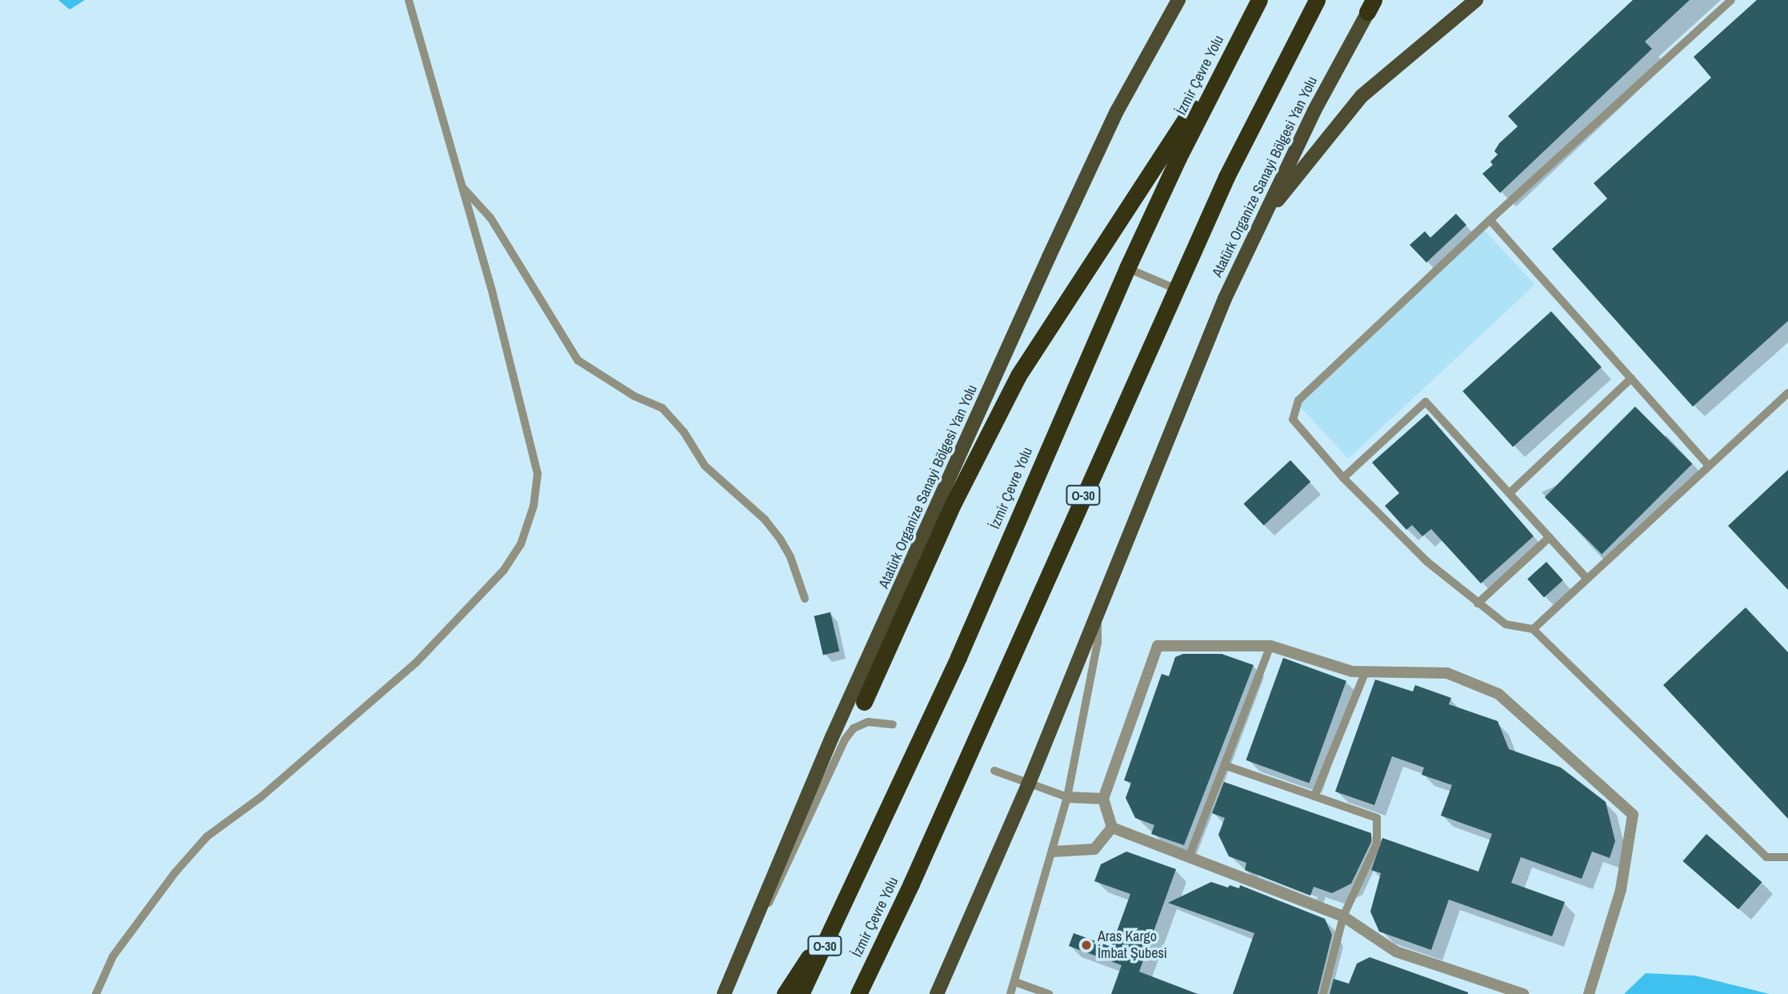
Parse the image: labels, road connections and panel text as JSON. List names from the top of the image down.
{
  "streets": {
    "highway": ["İzmir Çevre Yolu", "O-30"],
    "main road": ["Atatürk Organize Sanayi Bölgesi Yan Yolu"]
  },
  "places": ["Aras Kargo İmbat Şubesi"]
}
